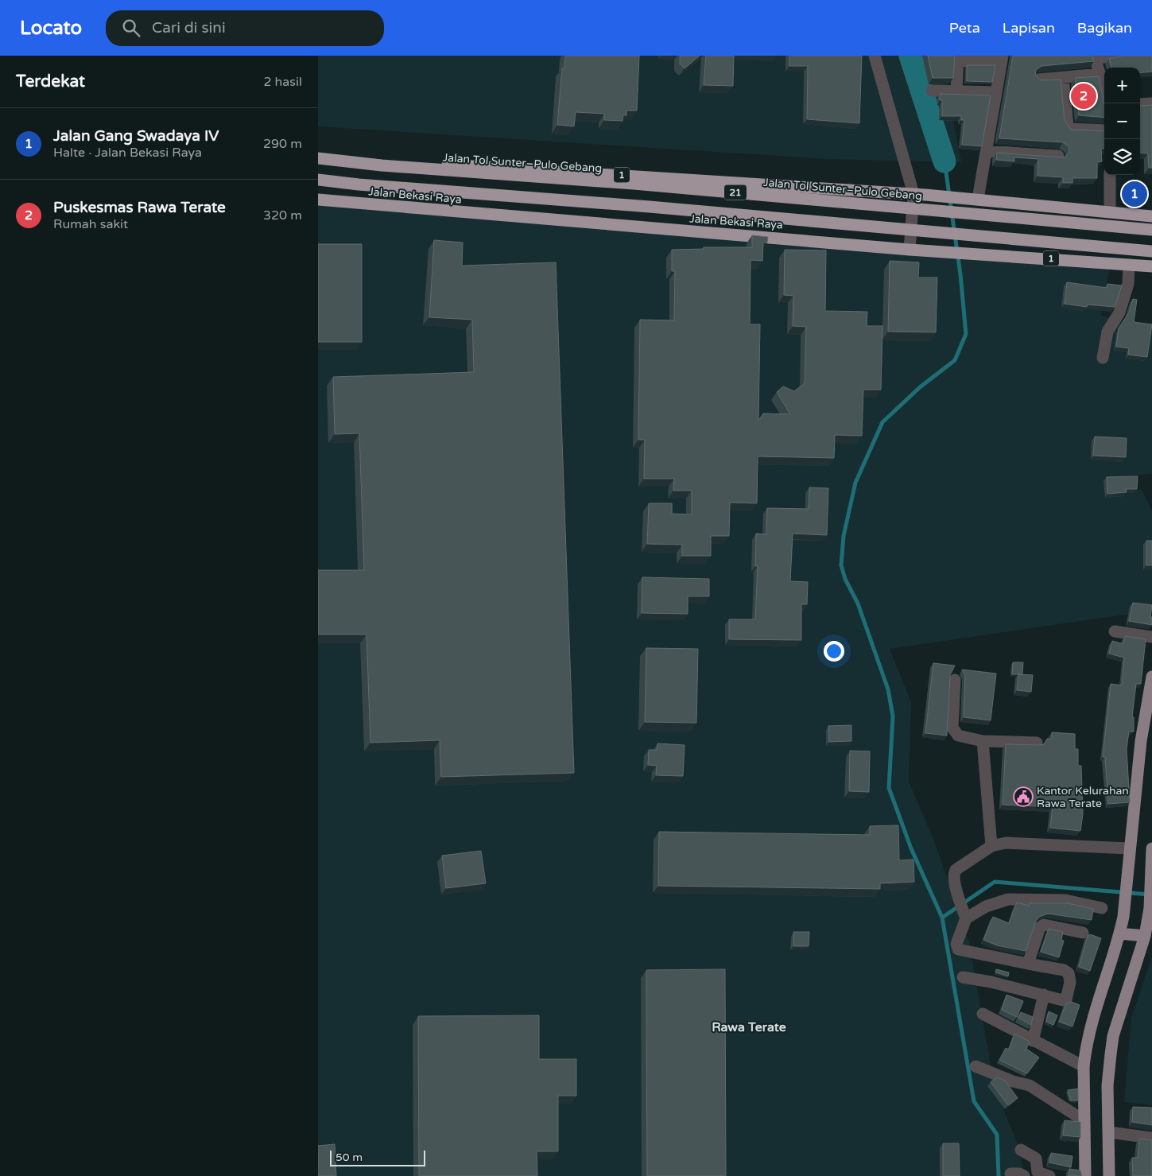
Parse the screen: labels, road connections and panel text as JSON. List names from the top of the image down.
{
  "streets": {
    "highway": [
      "Jalan Tol Sunter–Pulo Gebang",
      "1",
      "21",
      "Jalan Bekasi Raya"
    ]
  },
  "crossings": [
    ["Jalan Tol Sunter–Pulo Gebang", "1"]
  ],
  "districts": ["Rawa Terate"],
  "places": {
    "public building": ["Kantor Kelurahan Rawa Terate"]
  },
  "scale_bar": "50 m",
  "page": {
    "header": "Locato",
    "search": "Cari di sini",
    "nav": ["Peta", "Lapisan", "Bagikan"],
    "heading": ["Terdekat", "2 hasil"],
    "map_buttons": ["+", "−"],
    "pins": ["2", "1"],
    "list": [
      {
        "mark": "1",
        "name": "Jalan Gang Swadaya IV",
        "note": "Halte · Jalan Bekasi Raya",
        "value": "290 m"
      },
      {
        "mark": "2",
        "name": "Puskesmas Rawa Terate",
        "note": "Rumah sakit",
        "value": "320 m"
      }
    ],
    "scale": "50 m"
  }
}
